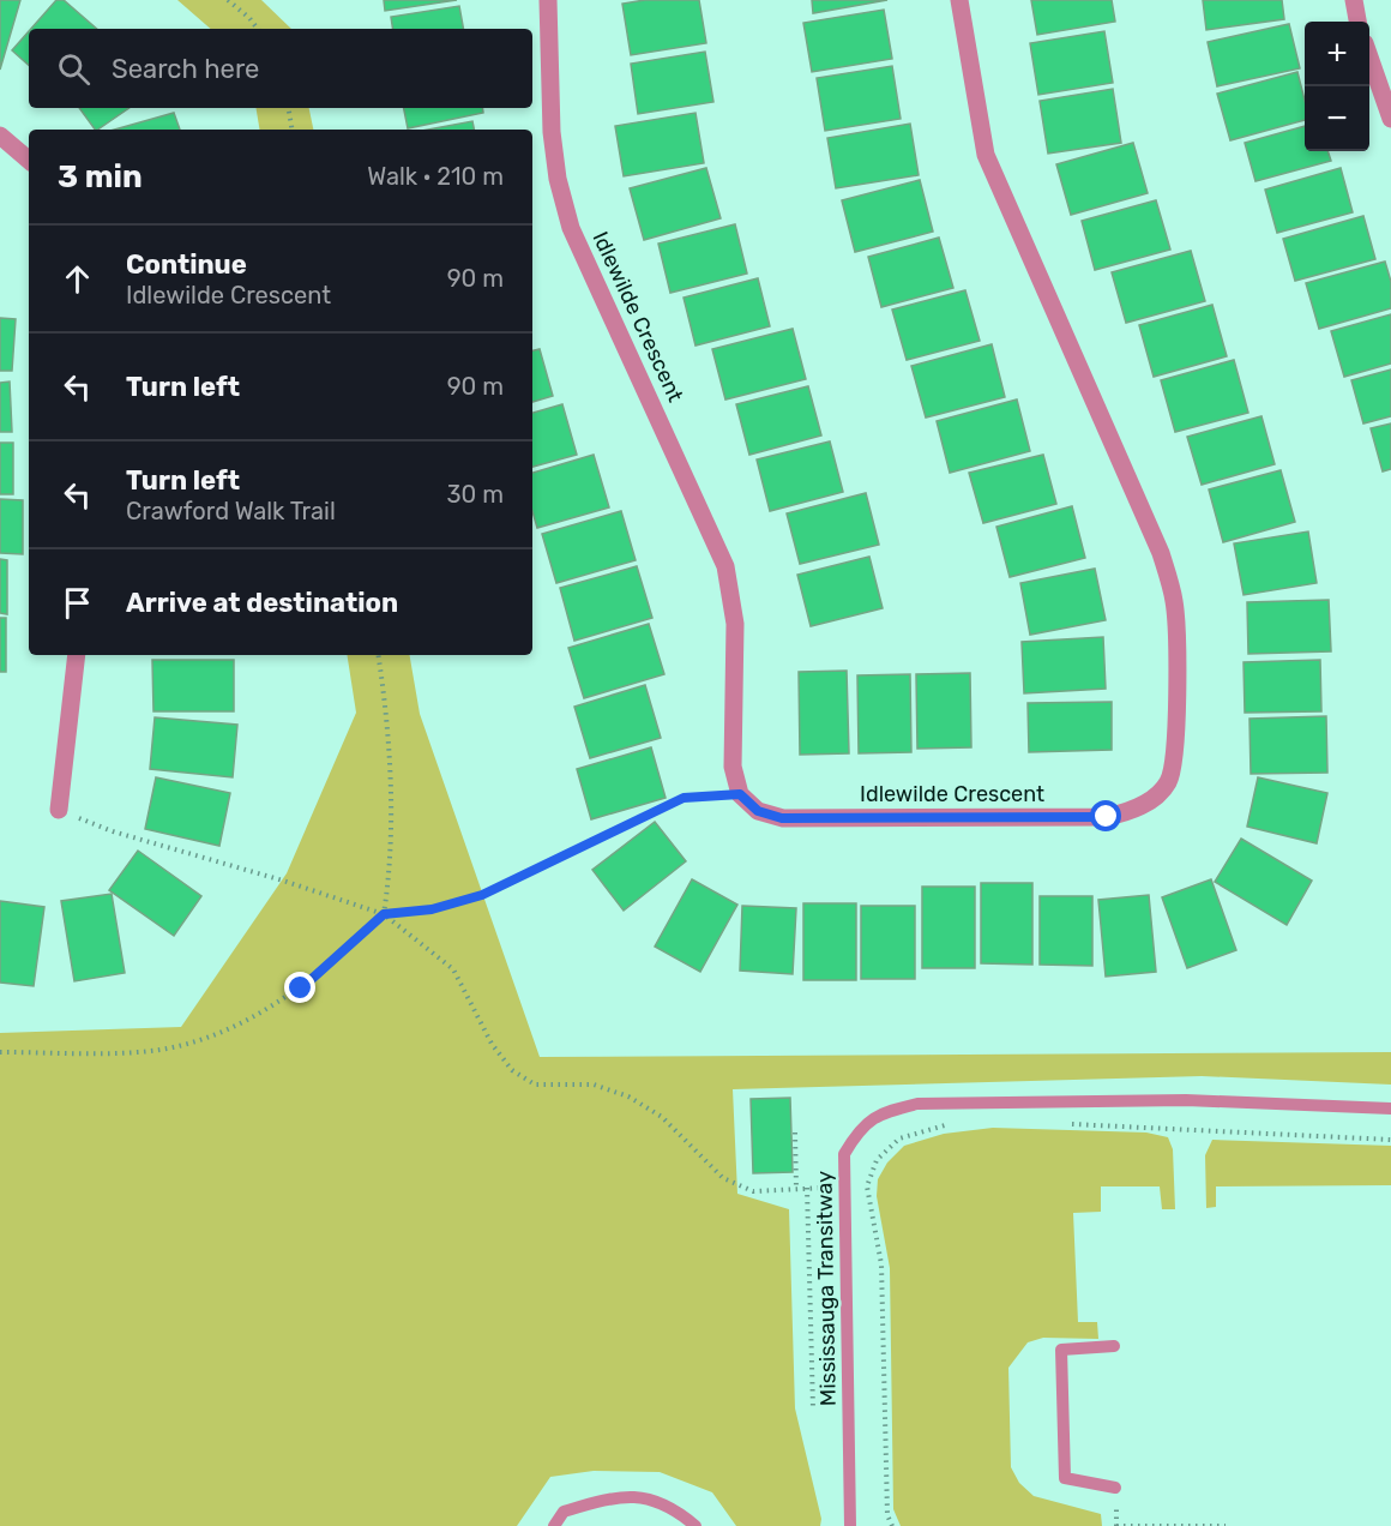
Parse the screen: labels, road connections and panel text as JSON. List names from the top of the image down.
{
  "streets": {
    "street": ["Idlewilde Crescent"],
    "lane": ["Mississauga Transitway"]
  },
  "page": {
    "map_buttons": ["+", "−"],
    "search": "Search here",
    "heading": ["3 min", "Walk · 210 m"],
    "list": [
      ["Continue", "Idlewilde Crescent", "90 m"],
      ["Turn left", "90 m"],
      ["Turn left", "Crawford Walk Trail", "30 m"],
      "Arrive at destination"
    ]
  }
}
